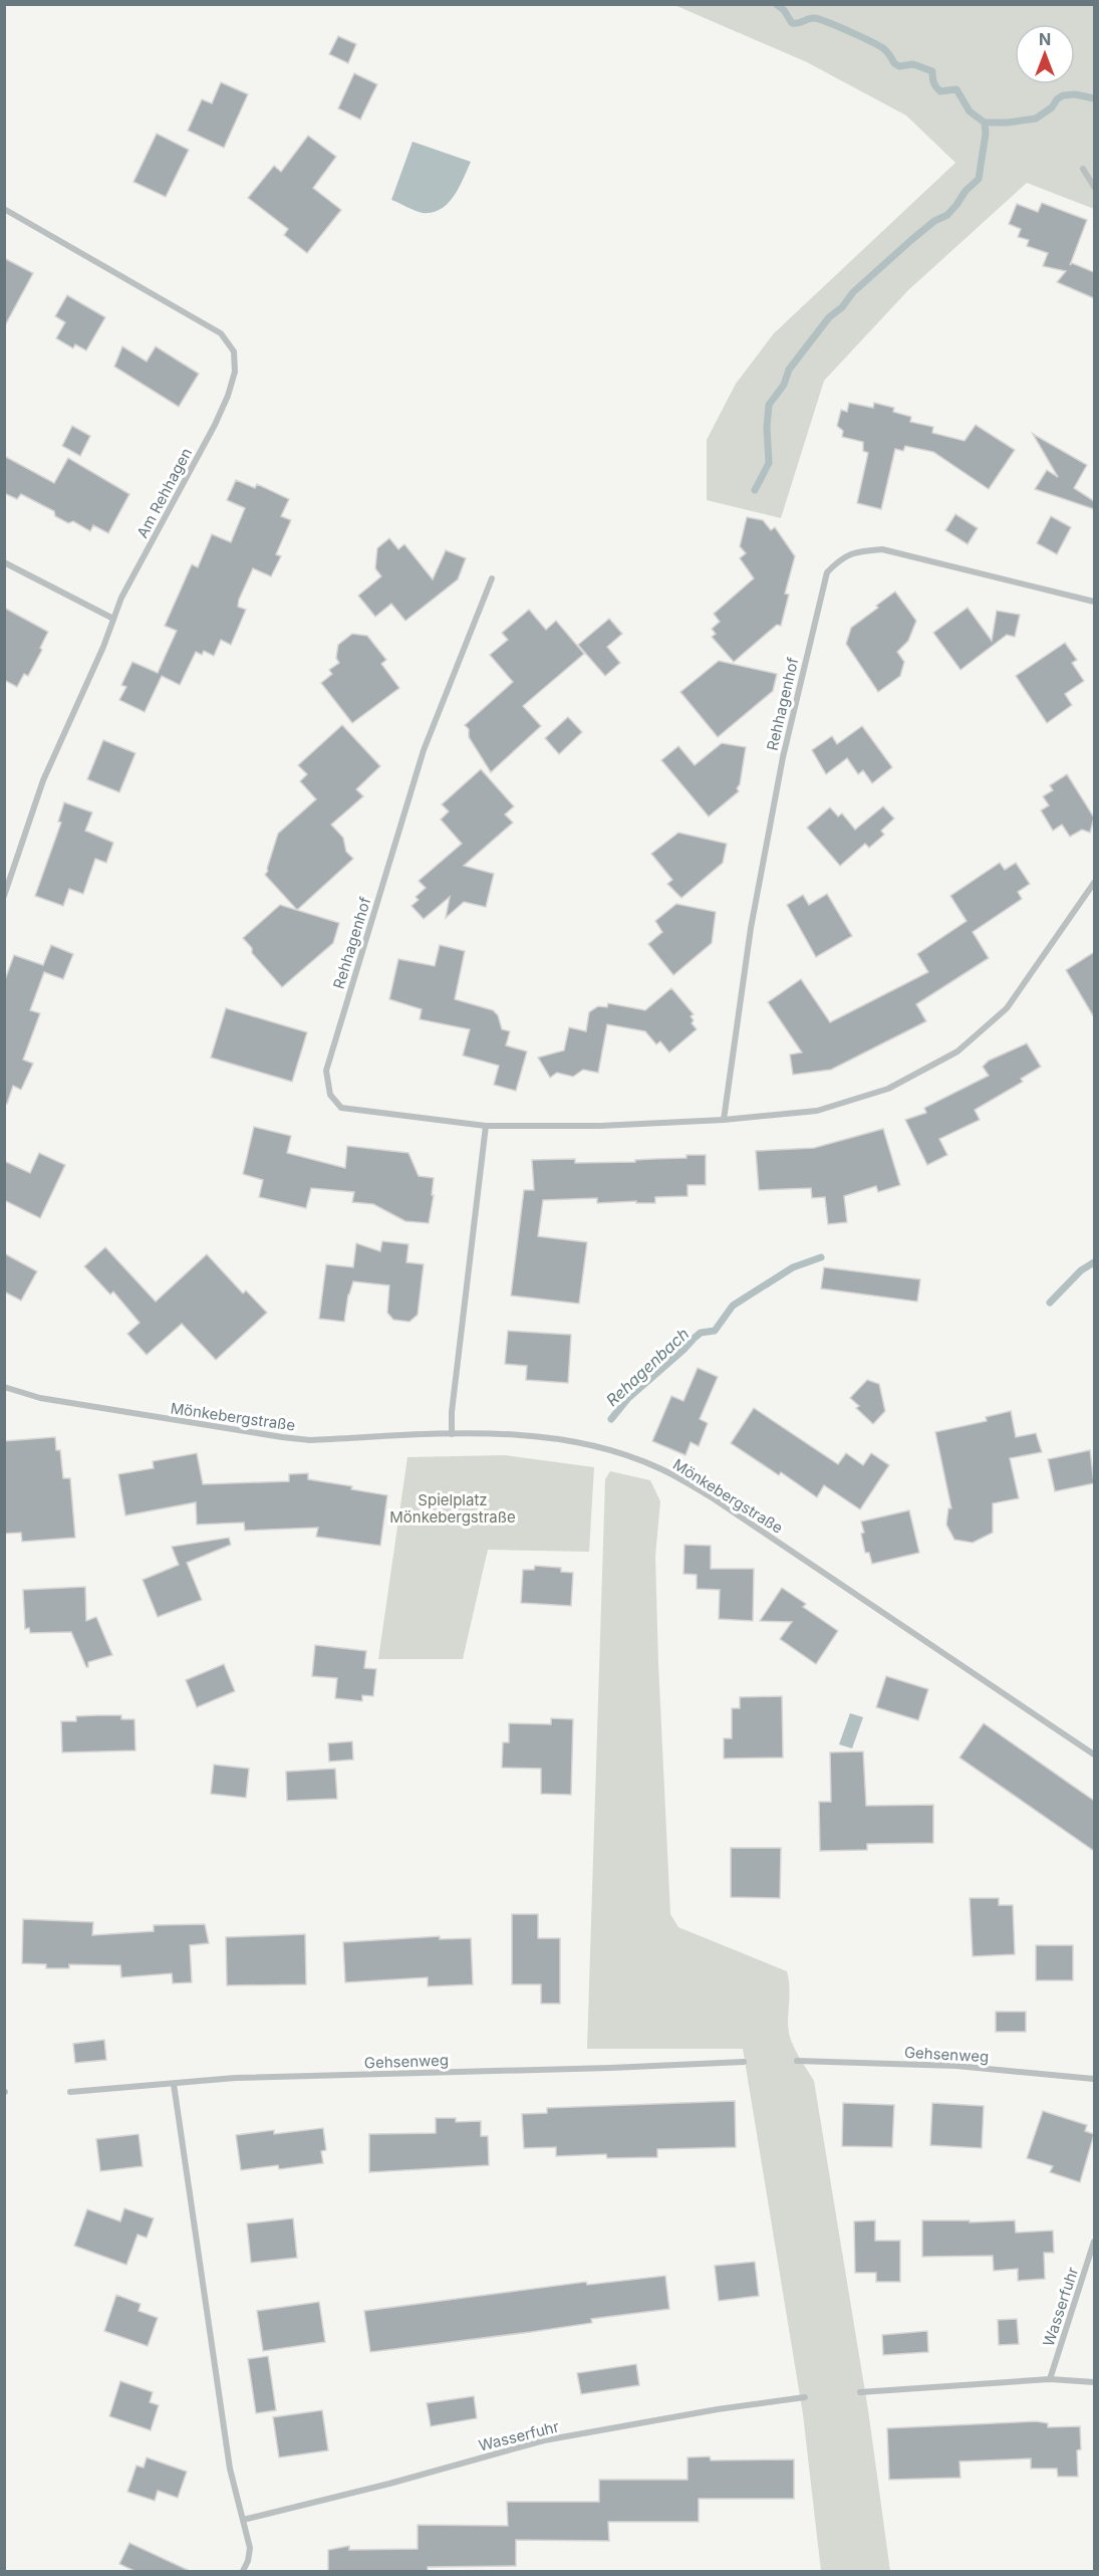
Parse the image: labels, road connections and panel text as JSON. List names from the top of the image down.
{
  "streets": {
    "street": [
      "Am Rehhagen",
      "Rehhagenhof",
      "Mönkebergstraße",
      "Gehsenweg",
      "Wasserfuhr"
    ]
  },
  "water": ["Rehagenbach"],
  "parks": ["Spielplatz Mönkebergstraße"],
  "north": "top"
}
